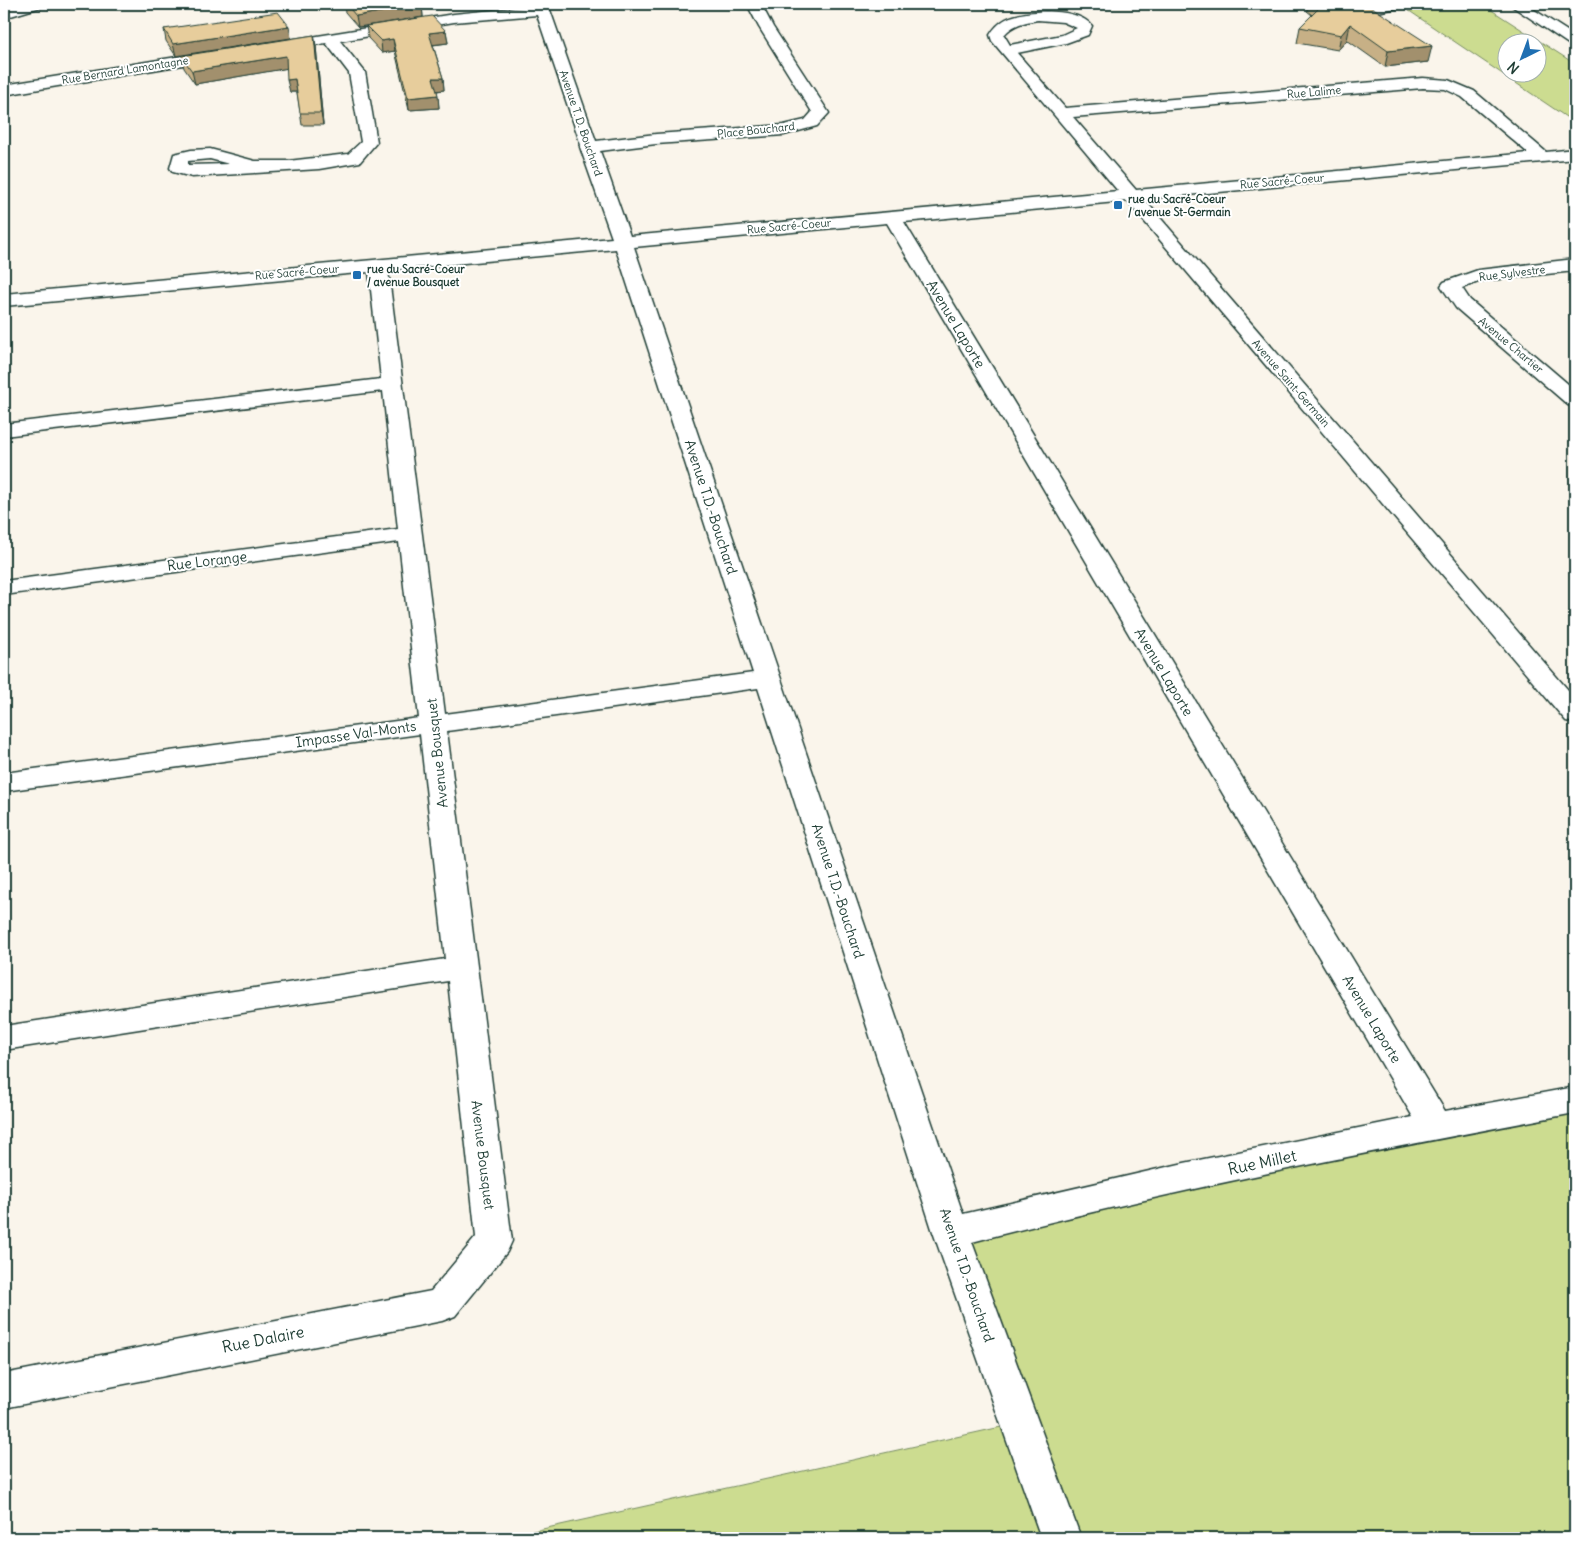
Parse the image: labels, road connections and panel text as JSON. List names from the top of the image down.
{
  "streets": {
    "street": [
      "Rue Bernard Lamontagne",
      "Rue Lalime",
      "Avenue T. D. Bouchard",
      "Place Bouchard",
      "Rue Sacré-Coeur",
      "Rue Sylvestre",
      "Avenue Laporte",
      "Avenue Chartier",
      "Avenue Saint-Germain",
      "Avenue T.D.-Bouchard",
      "Rue Lorange",
      "Impasse Val-Monts",
      "Avenue Bousquet",
      "Rue Millet",
      "Rue Dalaire"
    ]
  },
  "crossings": [
    ["Rue Lalime", "Rue Sacré-Coeur"],
    ["Rue Lalime", "Avenue Saint-Germain"],
    ["Avenue T. D. Bouchard", "Place Bouchard"],
    ["Avenue T. D. Bouchard", "Rue Sacré-Coeur"],
    ["Avenue T. D. Bouchard", "Avenue T.D.-Bouchard"],
    ["Rue Sacré-Coeur", "Avenue Laporte"],
    ["Rue Sacré-Coeur", "Avenue Saint-Germain"],
    ["Rue Sacré-Coeur", "Avenue T.D.-Bouchard"],
    ["Rue Sacré-Coeur", "Avenue Bousquet"],
    ["Rue Sylvestre", "Avenue Chartier"],
    ["Avenue Laporte", "Rue Millet"],
    ["Avenue T.D.-Bouchard", "Impasse Val-Monts"],
    ["Avenue T.D.-Bouchard", "Rue Millet"],
    ["Rue Lorange", "Avenue Bousquet"],
    ["Impasse Val-Monts", "Avenue Bousquet"],
    ["Avenue Bousquet", "Rue Dalaire"]
  ],
  "places": {
    "transit": ["rue du Sacré-Coeur / avenue St-Germain", "rue du Sacré-Coeur / avenue Bousquet"]
  },
  "north": "bottom left"
}
